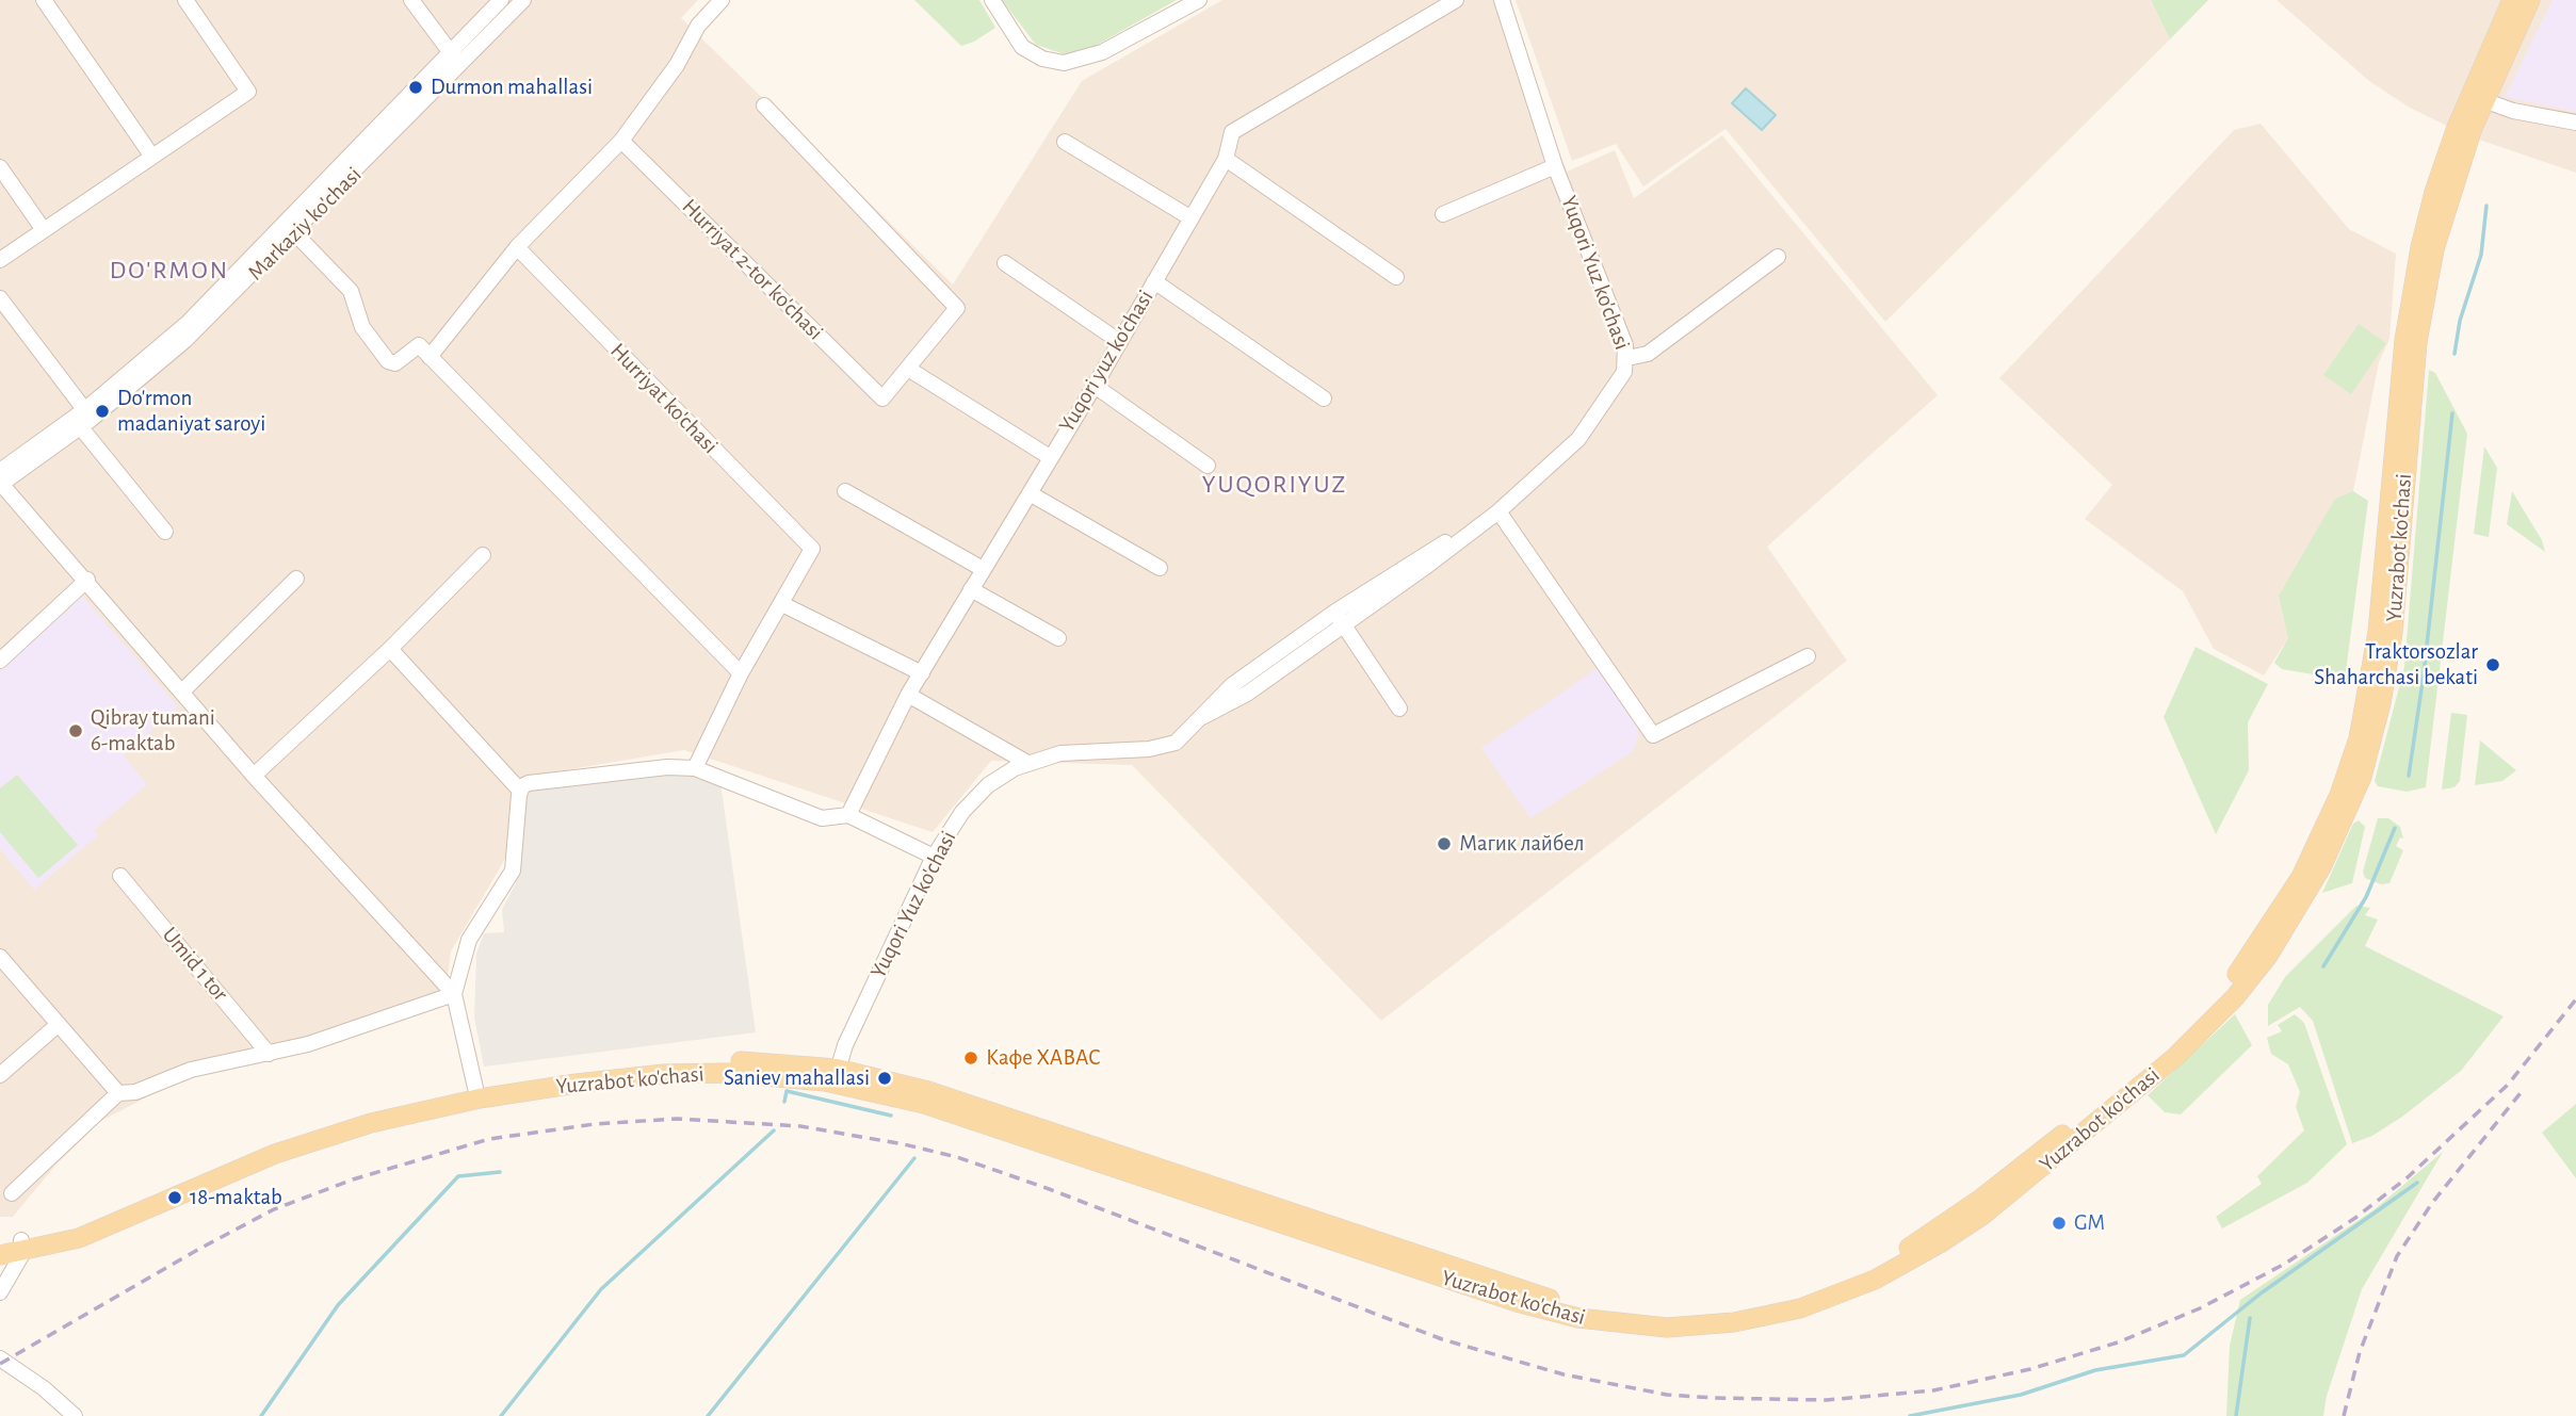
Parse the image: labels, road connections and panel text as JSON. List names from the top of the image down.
{
  "streets": {
    "main road": ["Yuzrabot ko'chasi"],
    "street": [
      "Markaziy ko'chasi",
      "Hurriyat 2-tor ko'chasi",
      "Yuqori Yuz ko'chasi",
      "Yuqori yuz ko'chasi",
      "Hurriyat ko'chasi",
      "Umid 1 tor"
    ]
  },
  "crossings": [
    ["Yuqori Yuz ko'chasi", "Yuzrabot ko'chasi"]
  ],
  "districts": ["DO'RMON", "YUQORIYUZ"],
  "places": [
    "Durmon mahallasi",
    "Do'rmon madaniyat saroyi",
    "Traktorsozlar Shaharchasi bekati",
    "Qibray tumani 6-maktab",
    "Магик лайбел",
    "Кафе ХАВАС",
    "Saniev mahallasi",
    "18-maktab",
    "GM"
  ]
}
